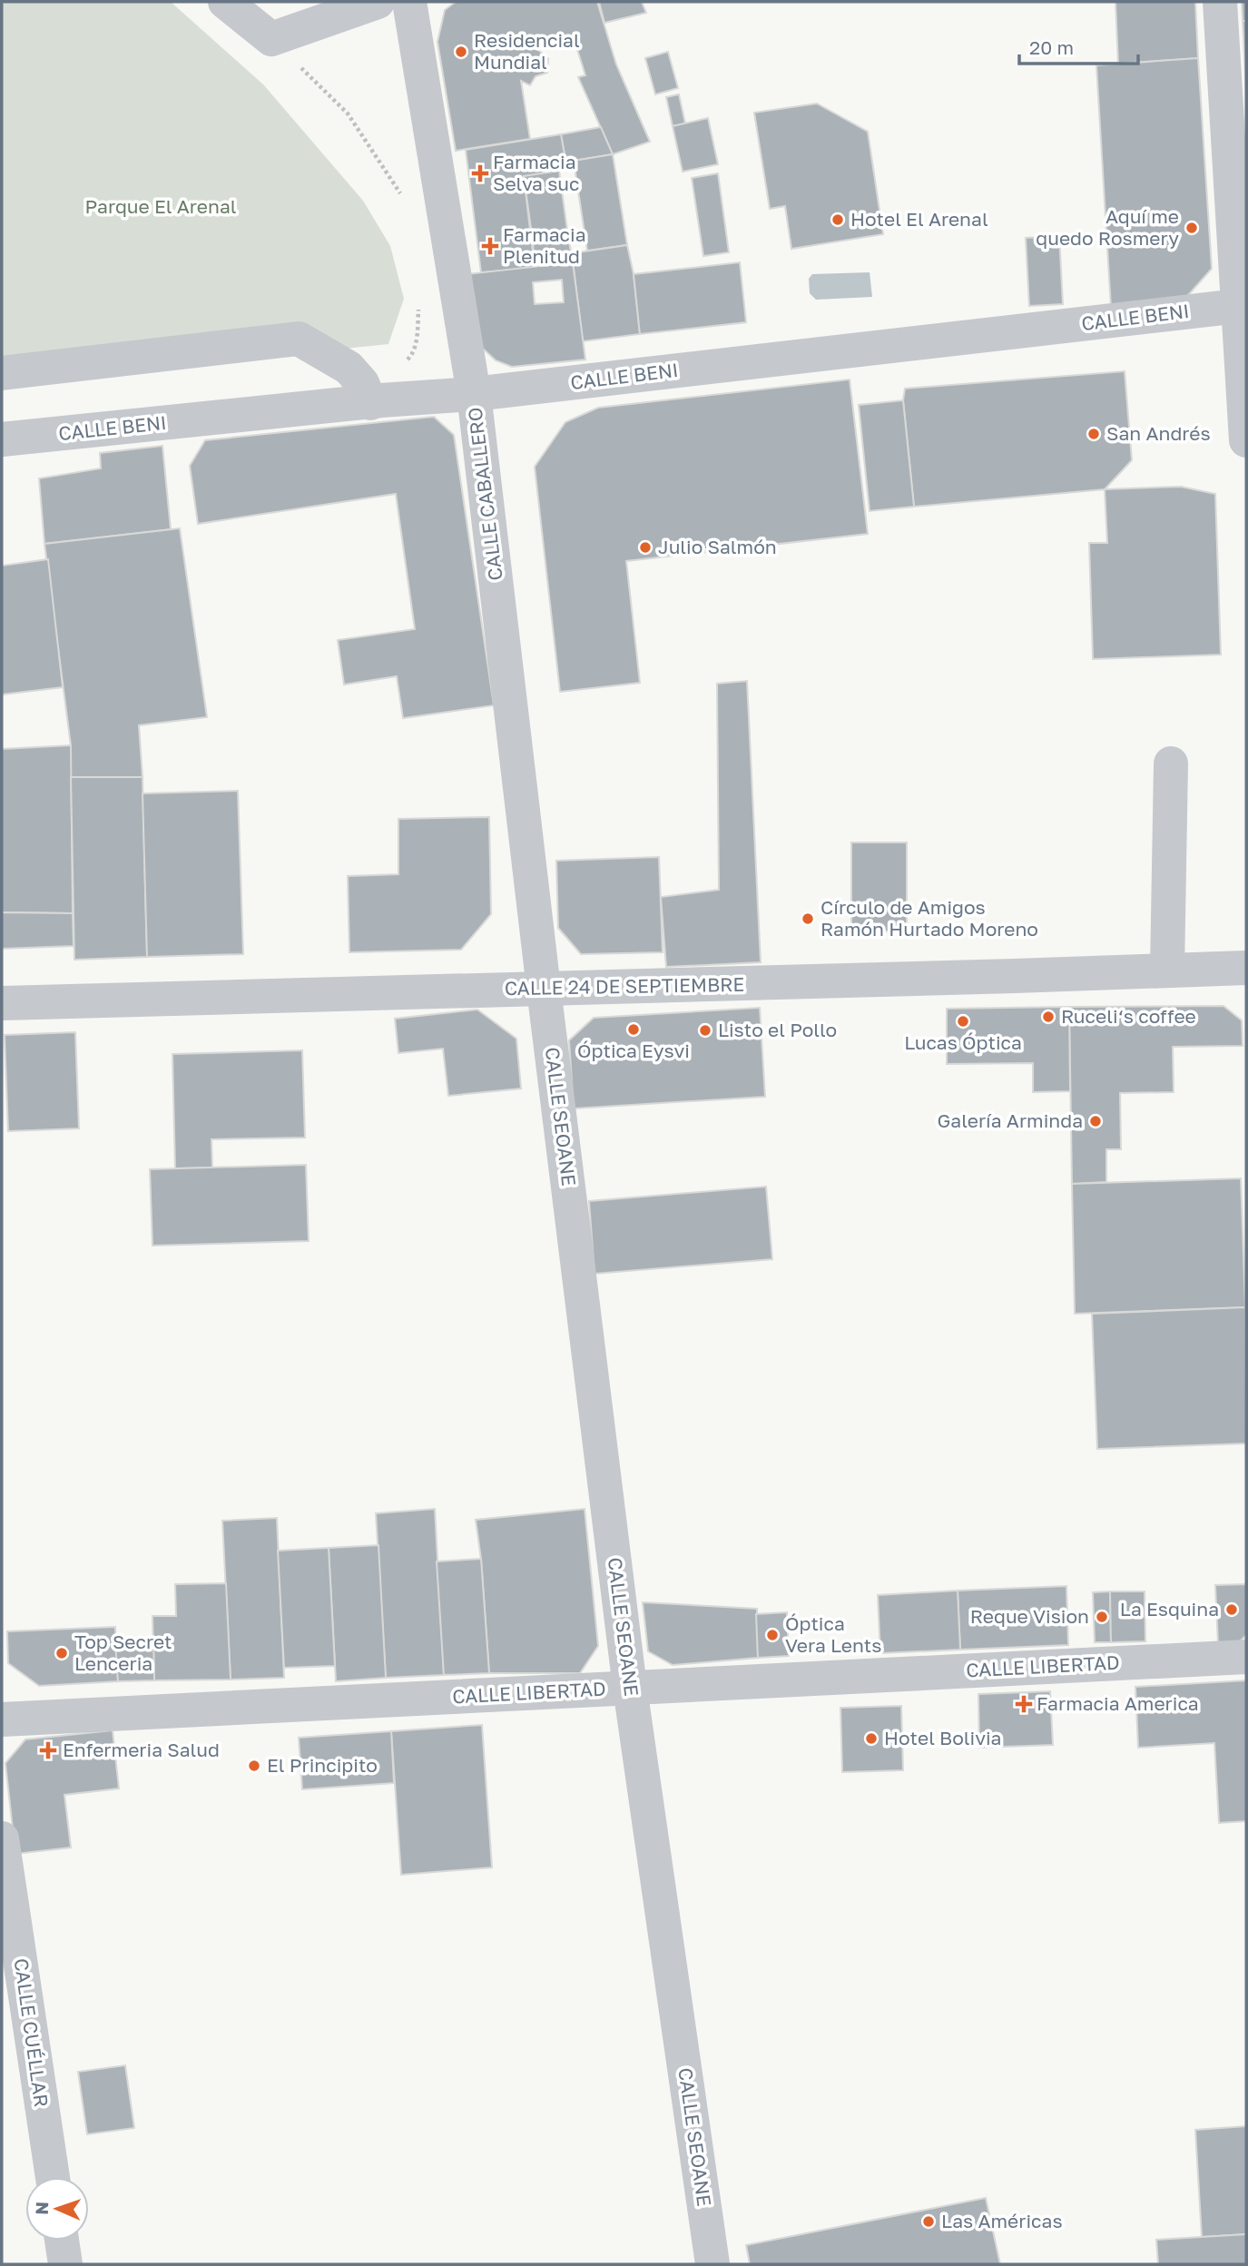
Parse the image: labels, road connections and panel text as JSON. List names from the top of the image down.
{
  "streets": {
    "street": [
      "CALLE BENI",
      "CALLE CABALLERO",
      "CALLE 24 DE SEPTIEMBRE",
      "CALLE SEOANE",
      "CALLE LIBERTAD",
      "CALLE CUÉLLAR"
    ]
  },
  "crossings": [
    ["CALLE BENI", "CALLE CABALLERO"],
    ["CALLE CABALLERO", "CALLE 24 DE SEPTIEMBRE"],
    ["CALLE CABALLERO", "CALLE SEOANE"],
    ["CALLE 24 DE SEPTIEMBRE", "CALLE SEOANE"],
    ["CALLE SEOANE", "CALLE LIBERTAD"]
  ],
  "parks": ["Parque El Arenal"],
  "places": {
    "other": [
      "Residencial Mundial",
      "Hotel El Arenal",
      "Aquí me quedo Rosmery",
      "San Andrés",
      "Julio Salmón",
      "Círculo de Amigos Ramón Hurtado Moreno",
      "Ruceli‘s coffee",
      "Lucas Óptica",
      "Óptica Eysvi",
      "Listo el Pollo",
      "Galería Arminda",
      "La Esquina",
      "Reque Vision",
      "Óptica Vera Lents",
      "Top Secret Lenceria",
      "Hotel Bolivia",
      "El Principito",
      "Las Américas"
    ],
    "health": [
      "Farmacia Selva suc",
      "Farmacia Plenitud",
      "Farmacia America",
      "Enfermeria Salud"
    ]
  },
  "scale_bar": "20 m",
  "north": "left"
}
